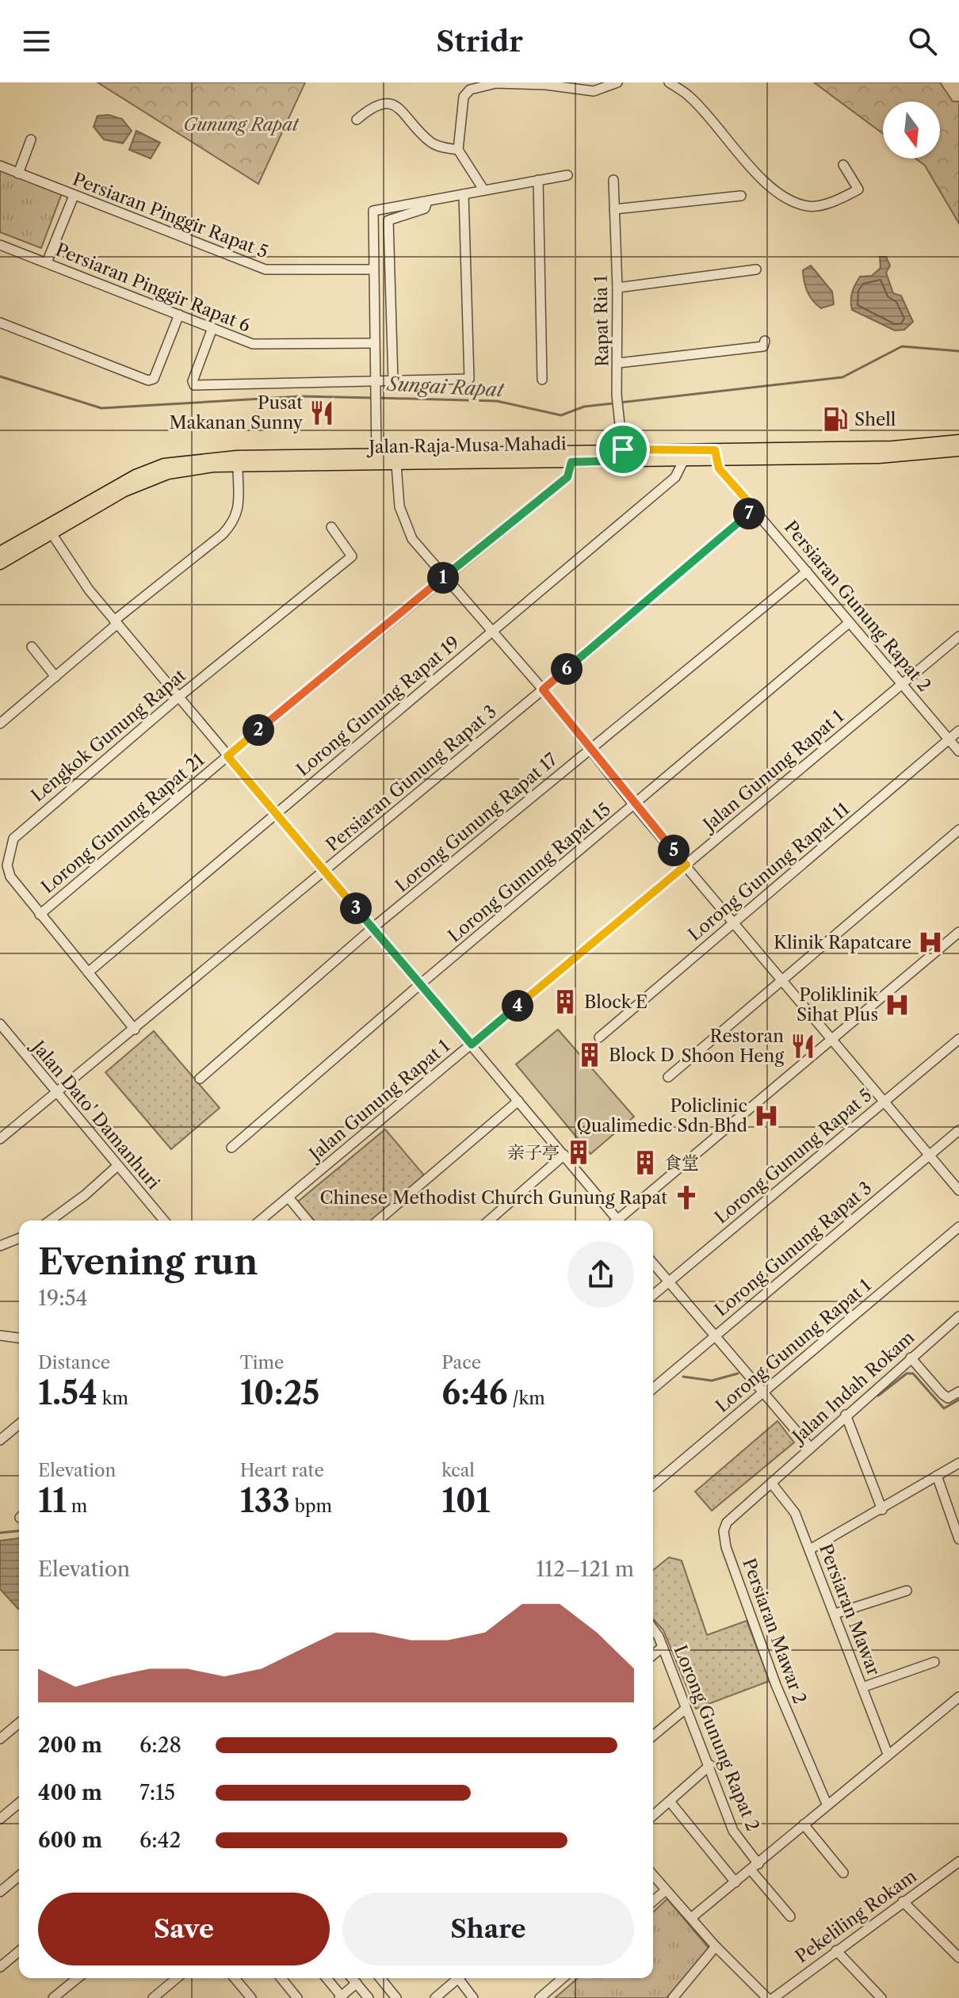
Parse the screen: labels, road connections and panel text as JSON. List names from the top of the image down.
{
  "streets": {
    "main road": ["Jalan Raja Musa Mahadi"],
    "street": [
      "Persiaran Pinggir Rapat 5",
      "Persiaran Pinggir Rapat 6",
      "Rapat Ria 1",
      "Persiaran Gunung Rapat 2",
      "Lorong Gunung Rapat 19",
      "Lengkok Gunung Rapat",
      "Jalan Gunung Rapat 1",
      "Persiaran Gunung Rapat 3",
      "Lorong Gunung Rapat 17",
      "Lorong Gunung Rapat 21",
      "Lorong Gunung Rapat 11",
      "Lorong Gunung Rapat 15",
      "Jalan Dato' Damanhuri",
      "Lorong Gunung Rapat 5",
      "Lorong Gunung Rapat 3",
      "Lorong Gunung Rapat 1",
      "Jalan Indah Rokam",
      "Persiaran Mawar",
      "Persiaran Mawar 2",
      "Lorong Gunung Rapat 2",
      "Pekeliling Rokam"
    ]
  },
  "crossings": [
    ["Rapat Ria 1", "Jalan Raja Musa Mahadi"],
    ["Jalan Raja Musa Mahadi", "Persiaran Gunung Rapat 2"],
    ["Jalan Raja Musa Mahadi", "Lorong Gunung Rapat 19"],
    ["Jalan Raja Musa Mahadi", "Lorong Gunung Rapat 21"],
    ["Persiaran Gunung Rapat 2", "Jalan Gunung Rapat 1"],
    ["Persiaran Gunung Rapat 2", "Persiaran Gunung Rapat 3"],
    ["Persiaran Gunung Rapat 2", "Lorong Gunung Rapat 17"],
    ["Persiaran Gunung Rapat 2", "Lorong Gunung Rapat 11"],
    ["Persiaran Gunung Rapat 2", "Lorong Gunung Rapat 15"],
    ["Lorong Gunung Rapat 19", "Lengkok Gunung Rapat"],
    ["Lengkok Gunung Rapat", "Persiaran Gunung Rapat 3"],
    ["Lengkok Gunung Rapat", "Lorong Gunung Rapat 21"],
    ["Persiaran Gunung Rapat 3", "Jalan Dato' Damanhuri"],
    ["Jalan Indah Rokam", "Persiaran Mawar"],
    ["Jalan Indah Rokam", "Persiaran Mawar 2"],
    ["Persiaran Mawar", "Persiaran Mawar 2"]
  ],
  "water": ["Sungai Rapat"],
  "parks": ["Gunung Rapat"],
  "places": {
    "restaurant": ["Pusat Makanan Sunny", "Restoran Shoon Heng"],
    "fuel station": ["Shell"],
    "hospital": ["Klinik Rapatcare", "Poliklinik Sihat Plus", "Policlinic Qualimedic Sdn Bhd"],
    "building": [
      "Block E",
      "Block D",
      "亲子亭",
      "食堂"
    ],
    "church": ["Chinese Methodist Church Gunung Rapat"]
  },
  "north": "bottom",
  "page": {
    "header": "Stridr",
    "pins": [
      "7",
      "1",
      "6",
      "2",
      "5",
      "3",
      "4"
    ],
    "heading": ["Evening run", "19:54"],
    "stats": [
      ["Distance", "1.54 km"],
      ["Time", "10:25"],
      ["Pace", "6:46 /km"],
      ["Elevation", "11 m"],
      ["Heart rate", "133 bpm"],
      ["kcal", "101"]
    ],
    "chart": ["Elevation", "112–121 m"],
    "list": [
      {
        "name": "200 m",
        "note": "6:28"
      },
      {
        "name": "400 m",
        "note": "7:15"
      },
      {
        "name": "600 m",
        "note": "6:42"
      }
    ],
    "buttons": ["Save", "Share"]
  }
}
